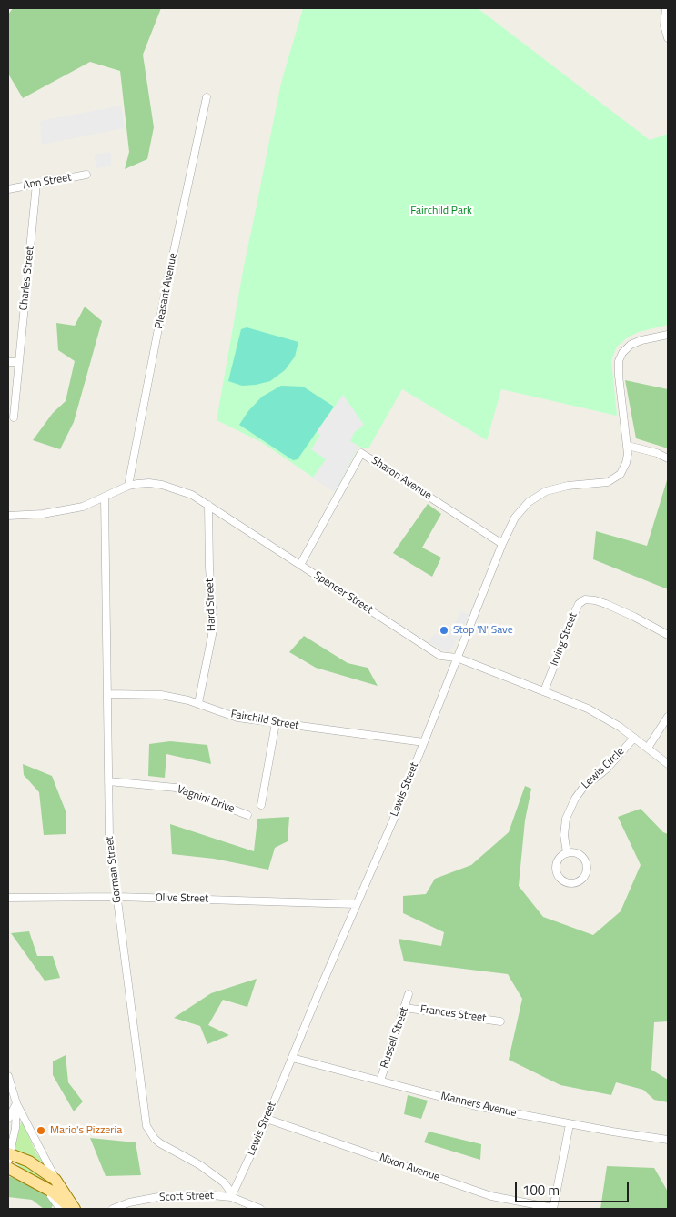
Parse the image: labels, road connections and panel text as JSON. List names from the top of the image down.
{
  "streets": {
    "street": [
      "Ann Street",
      "Charles Street",
      "Pleasant Avenue",
      "Sharon Avenue",
      "Spencer Street",
      "Hard Street",
      "Irving Street",
      "Fairchild Street",
      "Lewis Circle",
      "Lewis Street",
      "Vagnini Drive",
      "Gorman Street",
      "Olive Street",
      "Frances Street",
      "Russell Street",
      "Manners Avenue",
      "Nixon Avenue",
      "Scott Street"
    ]
  },
  "crossings": [
    ["Ann Street", "Charles Street"],
    ["Pleasant Avenue", "Spencer Street"],
    ["Sharon Avenue", "Spencer Street"],
    ["Sharon Avenue", "Lewis Street"],
    ["Spencer Street", "Hard Street"],
    ["Spencer Street", "Irving Street"],
    ["Spencer Street", "Lewis Circle"],
    ["Spencer Street", "Lewis Street"],
    ["Spencer Street", "Gorman Street"],
    ["Hard Street", "Fairchild Street"],
    ["Fairchild Street", "Lewis Street"],
    ["Fairchild Street", "Gorman Street"],
    ["Lewis Street", "Gorman Street"],
    ["Lewis Street", "Olive Street"],
    ["Lewis Street", "Manners Avenue"],
    ["Lewis Street", "Nixon Avenue"],
    ["Lewis Street", "Scott Street"],
    ["Vagnini Drive", "Gorman Street"],
    ["Gorman Street", "Olive Street"],
    ["Gorman Street", "Scott Street"],
    ["Frances Street", "Russell Street"],
    ["Russell Street", "Manners Avenue"]
  ],
  "parks": ["Fairchild Park"],
  "places": ["Stop 'N' Save", "Mario's Pizzeria"],
  "scale_bar": "100 m"
}
